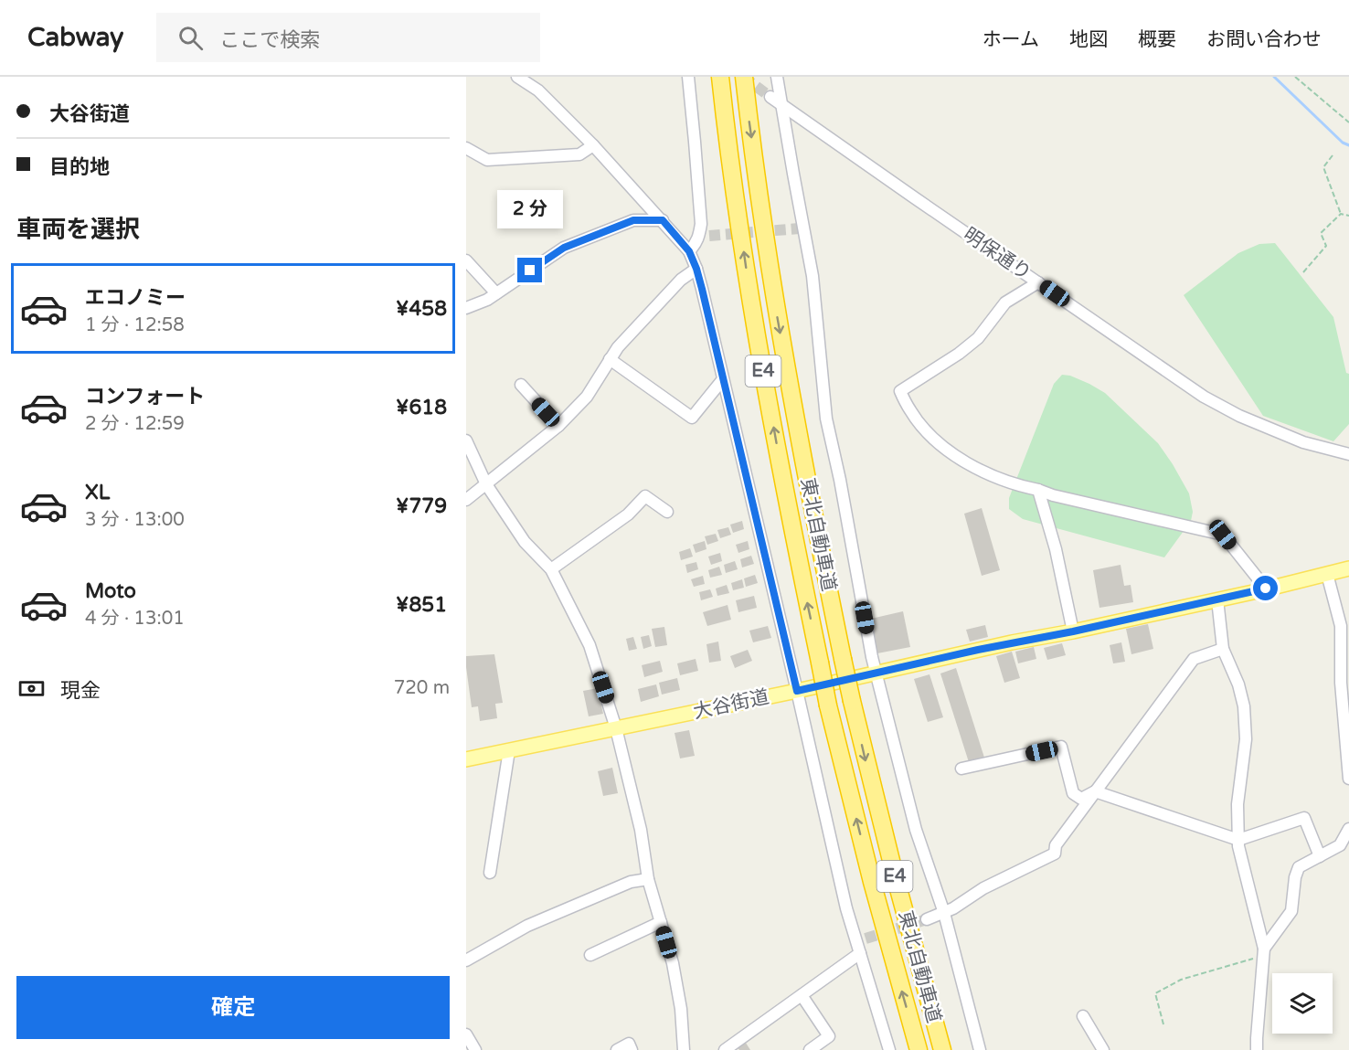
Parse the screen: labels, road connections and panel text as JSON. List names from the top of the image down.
{
  "streets": {
    "highway": ["E4", "東北自動車道"],
    "main road": ["大谷街道"],
    "street": ["明保通り"]
  },
  "page": {
    "header": "Cabway",
    "search": "ここで検索",
    "nav": [
      "ホーム",
      "地図",
      "概要",
      "お問い合わせ"
    ],
    "banner": ["大谷街道", "目的地"],
    "bubble": "2 分",
    "heading": "車両を選択",
    "list": [
      {
        "name": "エコノミー",
        "note": "1 分 · 12:58",
        "value": "¥458"
      },
      {
        "name": "コンフォート",
        "note": "2 分 · 12:59",
        "value": "¥618"
      },
      {
        "name": "XL",
        "note": "3 分 · 13:00",
        "value": "¥779"
      },
      {
        "name": "Moto",
        "note": "4 分 · 13:01",
        "value": "¥851"
      }
    ],
    "pay": ["現金", "720 m"],
    "buttons": "確定"
  }
}
